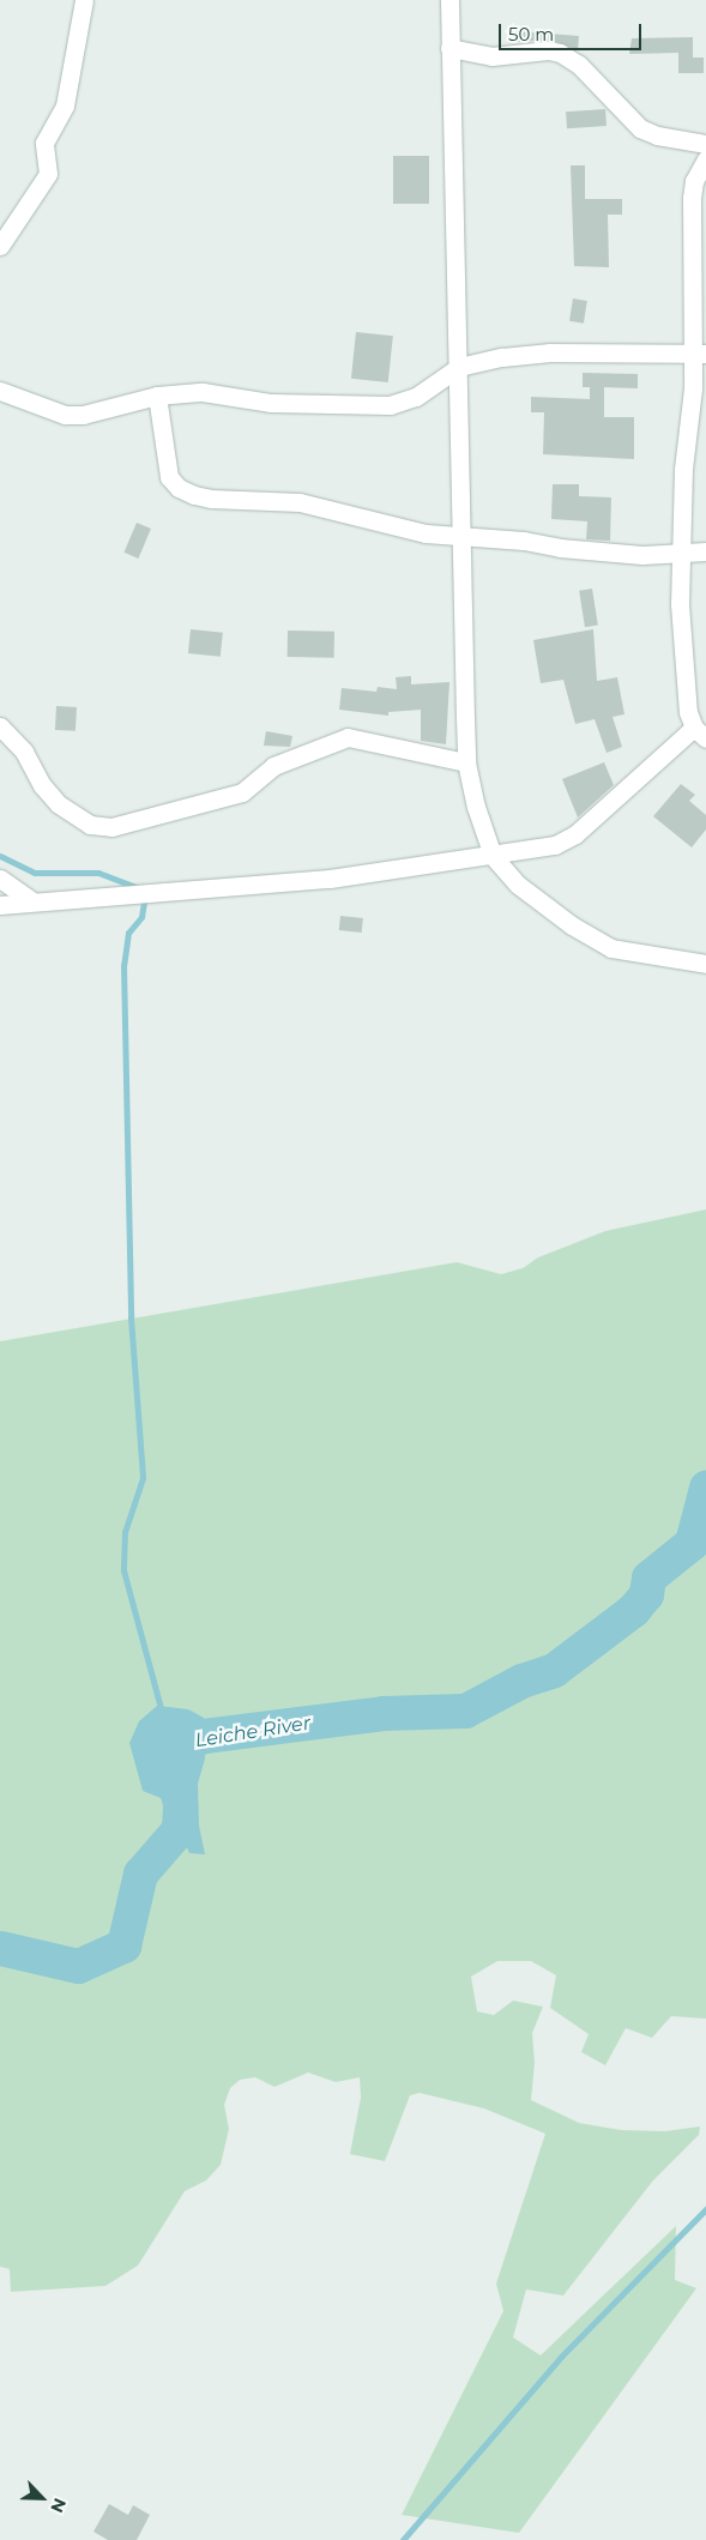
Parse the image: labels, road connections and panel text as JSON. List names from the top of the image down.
{
  "water": ["Leiche River"],
  "scale_bar": "50 m",
  "north": "bottom right"
}
